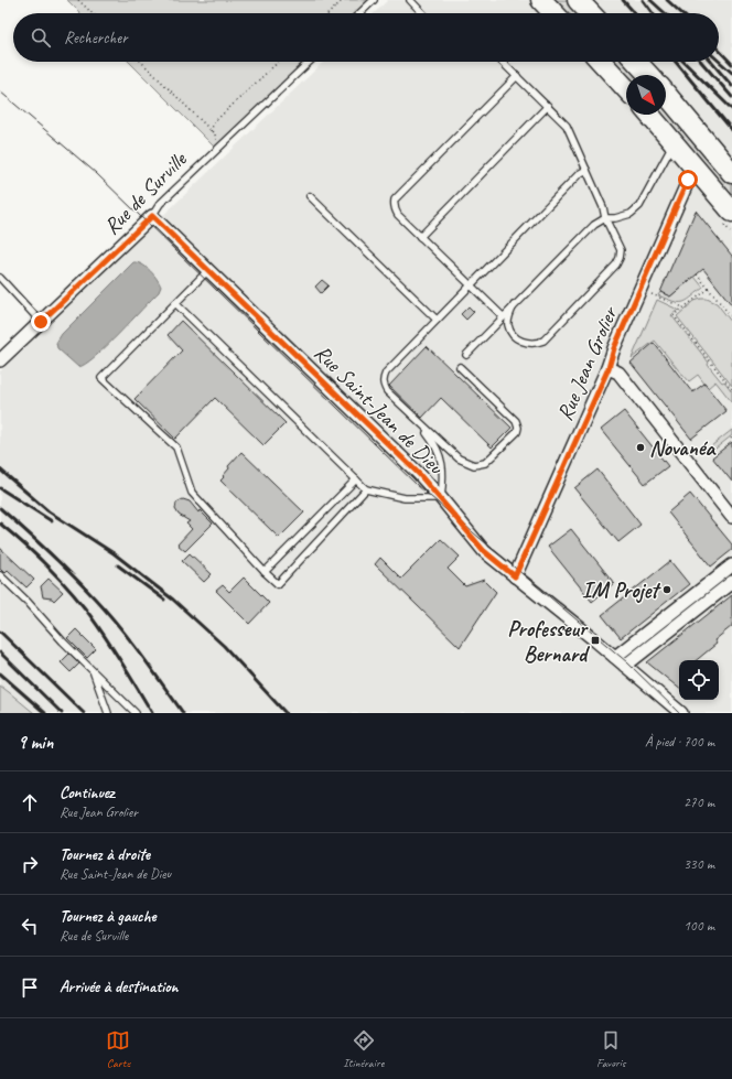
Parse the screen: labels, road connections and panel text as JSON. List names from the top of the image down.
{
  "streets": {
    "street": ["Rue de Surville", "Rue Jean Grolier", "Rue Saint-Jean de Dieu"]
  },
  "crossings": [
    ["Rue de Surville", "Rue Saint-Jean de Dieu"],
    ["Rue Jean Grolier", "Rue Saint-Jean de Dieu"]
  ],
  "places": {
    "other": ["Novanéa", "IM Projet"],
    "transit": ["Professeur Bernard"]
  },
  "north": "bottom right",
  "page": {
    "search": "Rechercher",
    "heading": ["9 min", "À pied · 700 m"],
    "list": [
      ["Continuez", "Rue Jean Grolier", "270 m"],
      ["Tournez à droite", "Rue Saint-Jean de Dieu", "330 m"],
      ["Tournez à gauche", "Rue de Surville", "100 m"],
      "Arrivée à destination"
    ],
    "nav": ["Carte", "Itinéraire", "Favoris"]
  }
}
